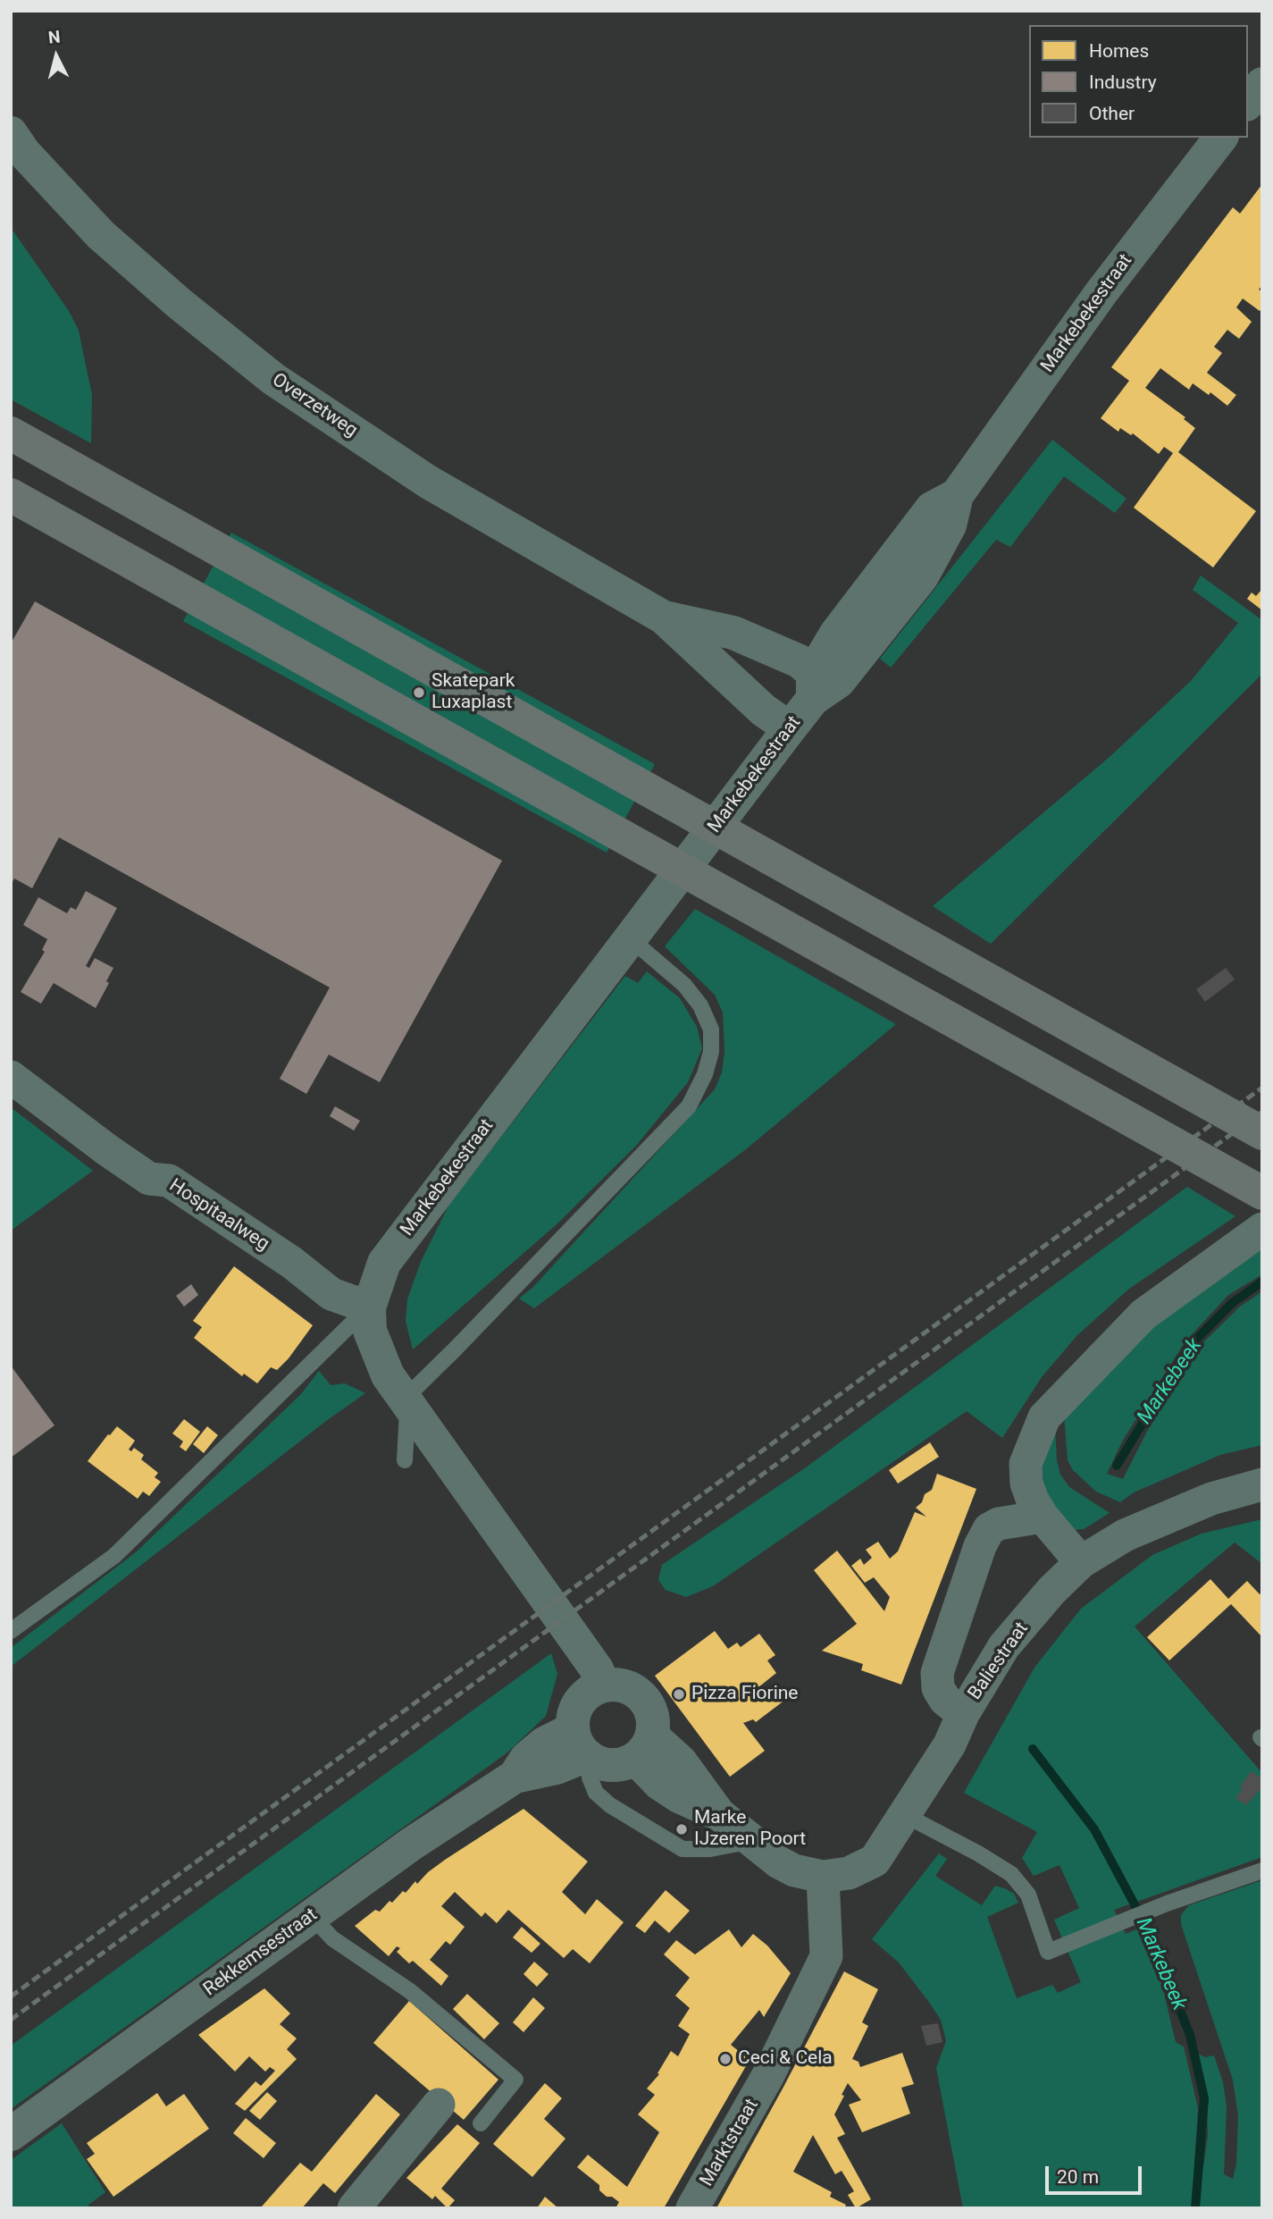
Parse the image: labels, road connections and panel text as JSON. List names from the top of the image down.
{
  "streets": {
    "street": [
      "Markebekestraat",
      "Overzetweg",
      "Hospitaalweg",
      "Baliestraat",
      "Rekkemsestraat",
      "Marktstraat"
    ]
  },
  "crossings": [
    ["Markebekestraat", "Overzetweg"],
    ["Markebekestraat", "Hospitaalweg"],
    ["Markebekestraat", "Rekkemsestraat"],
    ["Baliestraat", "Marktstraat"]
  ],
  "water": ["Markebeek"],
  "places": [
    "Skatepark Luxaplast",
    "Pizza Fiorine",
    "Marke IJzeren Poort",
    "Ceci & Cela"
  ],
  "legend": ["Homes", "Industry", "Other"],
  "scale_bar": "20 m",
  "north": "top"
}
